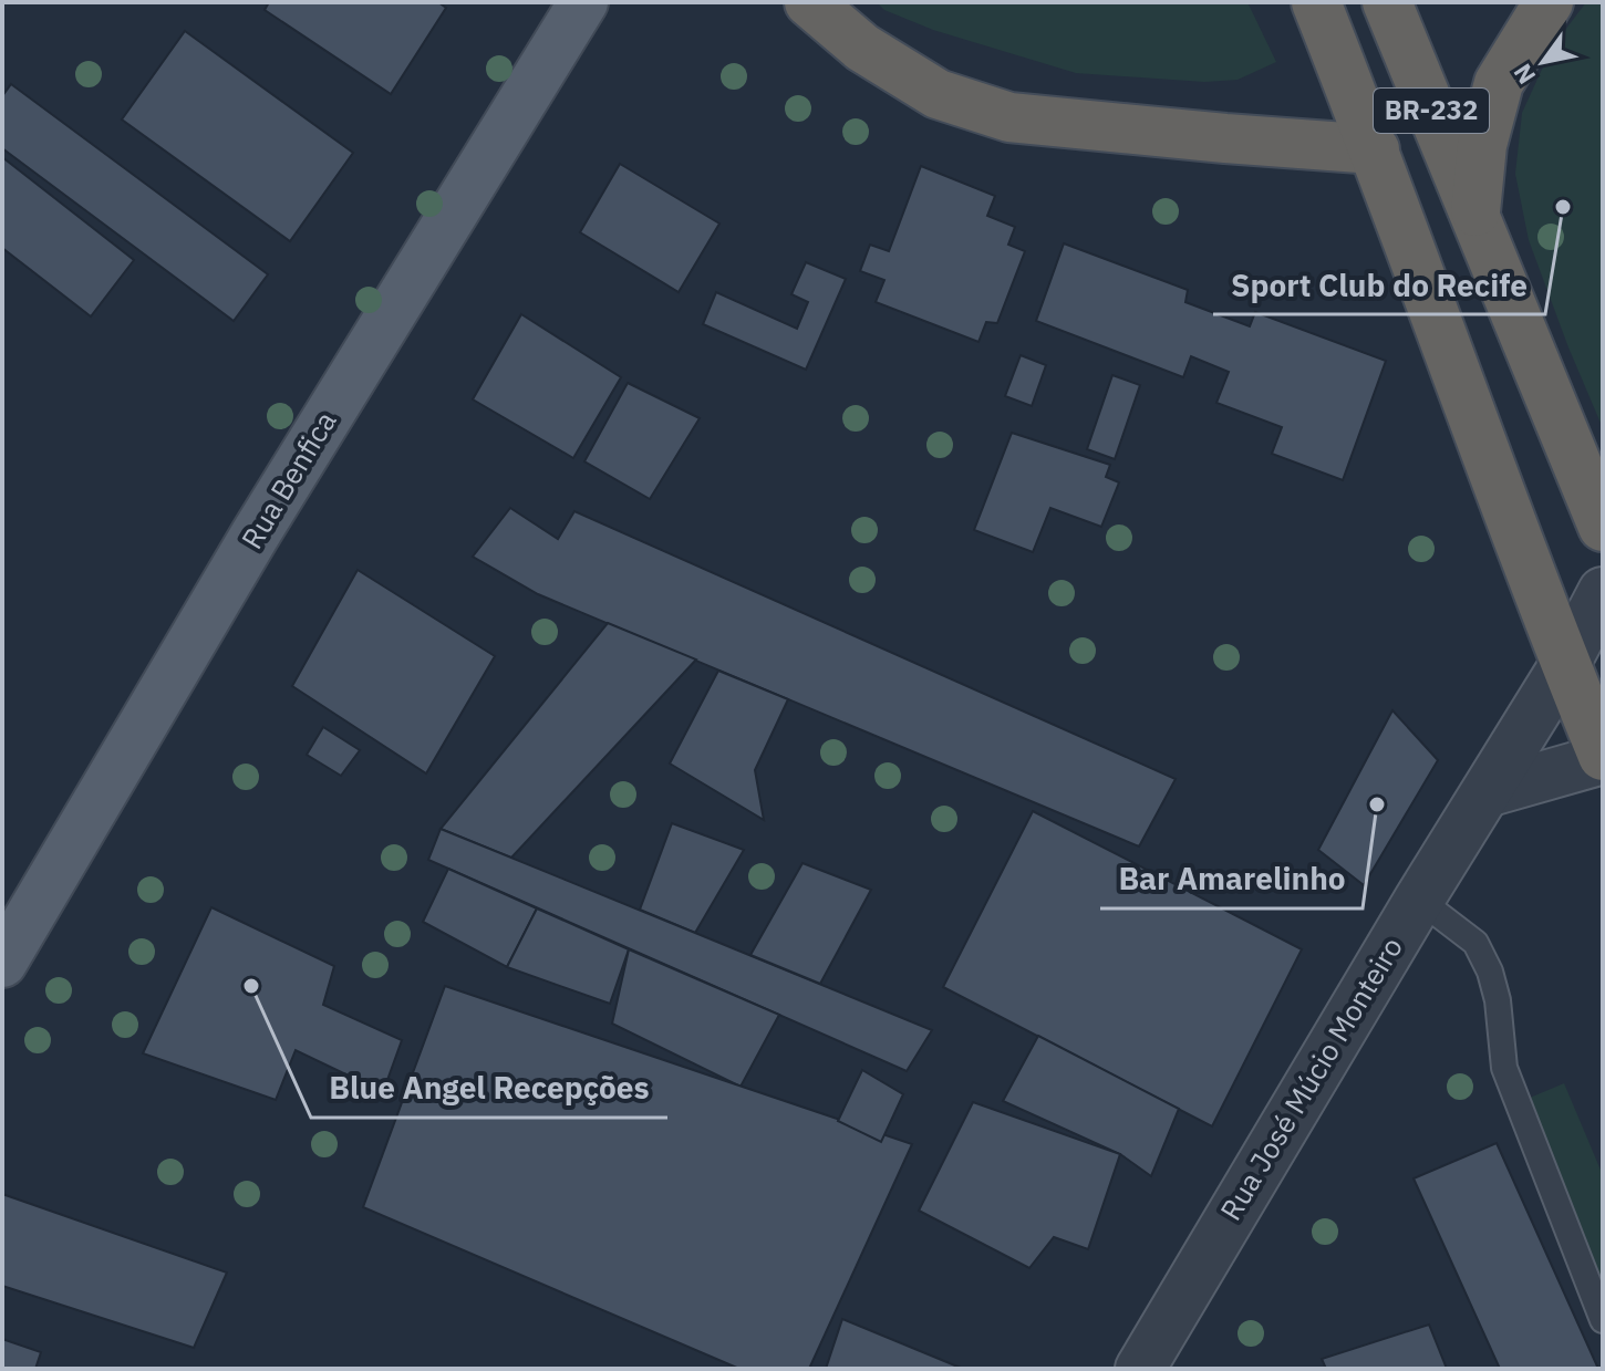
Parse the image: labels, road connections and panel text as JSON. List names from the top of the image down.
{
  "streets": {
    "highway": ["BR-232"],
    "main road": ["Rua Benfica"],
    "street": ["Rua José Múcio Monteiro"]
  },
  "crossings": [
    ["BR-232", "Rua José Múcio Monteiro"]
  ],
  "places": ["Sport Club do Recife", "Bar Amarelinho", "Blue Angel Recepções"],
  "north": "bottom left"
}
